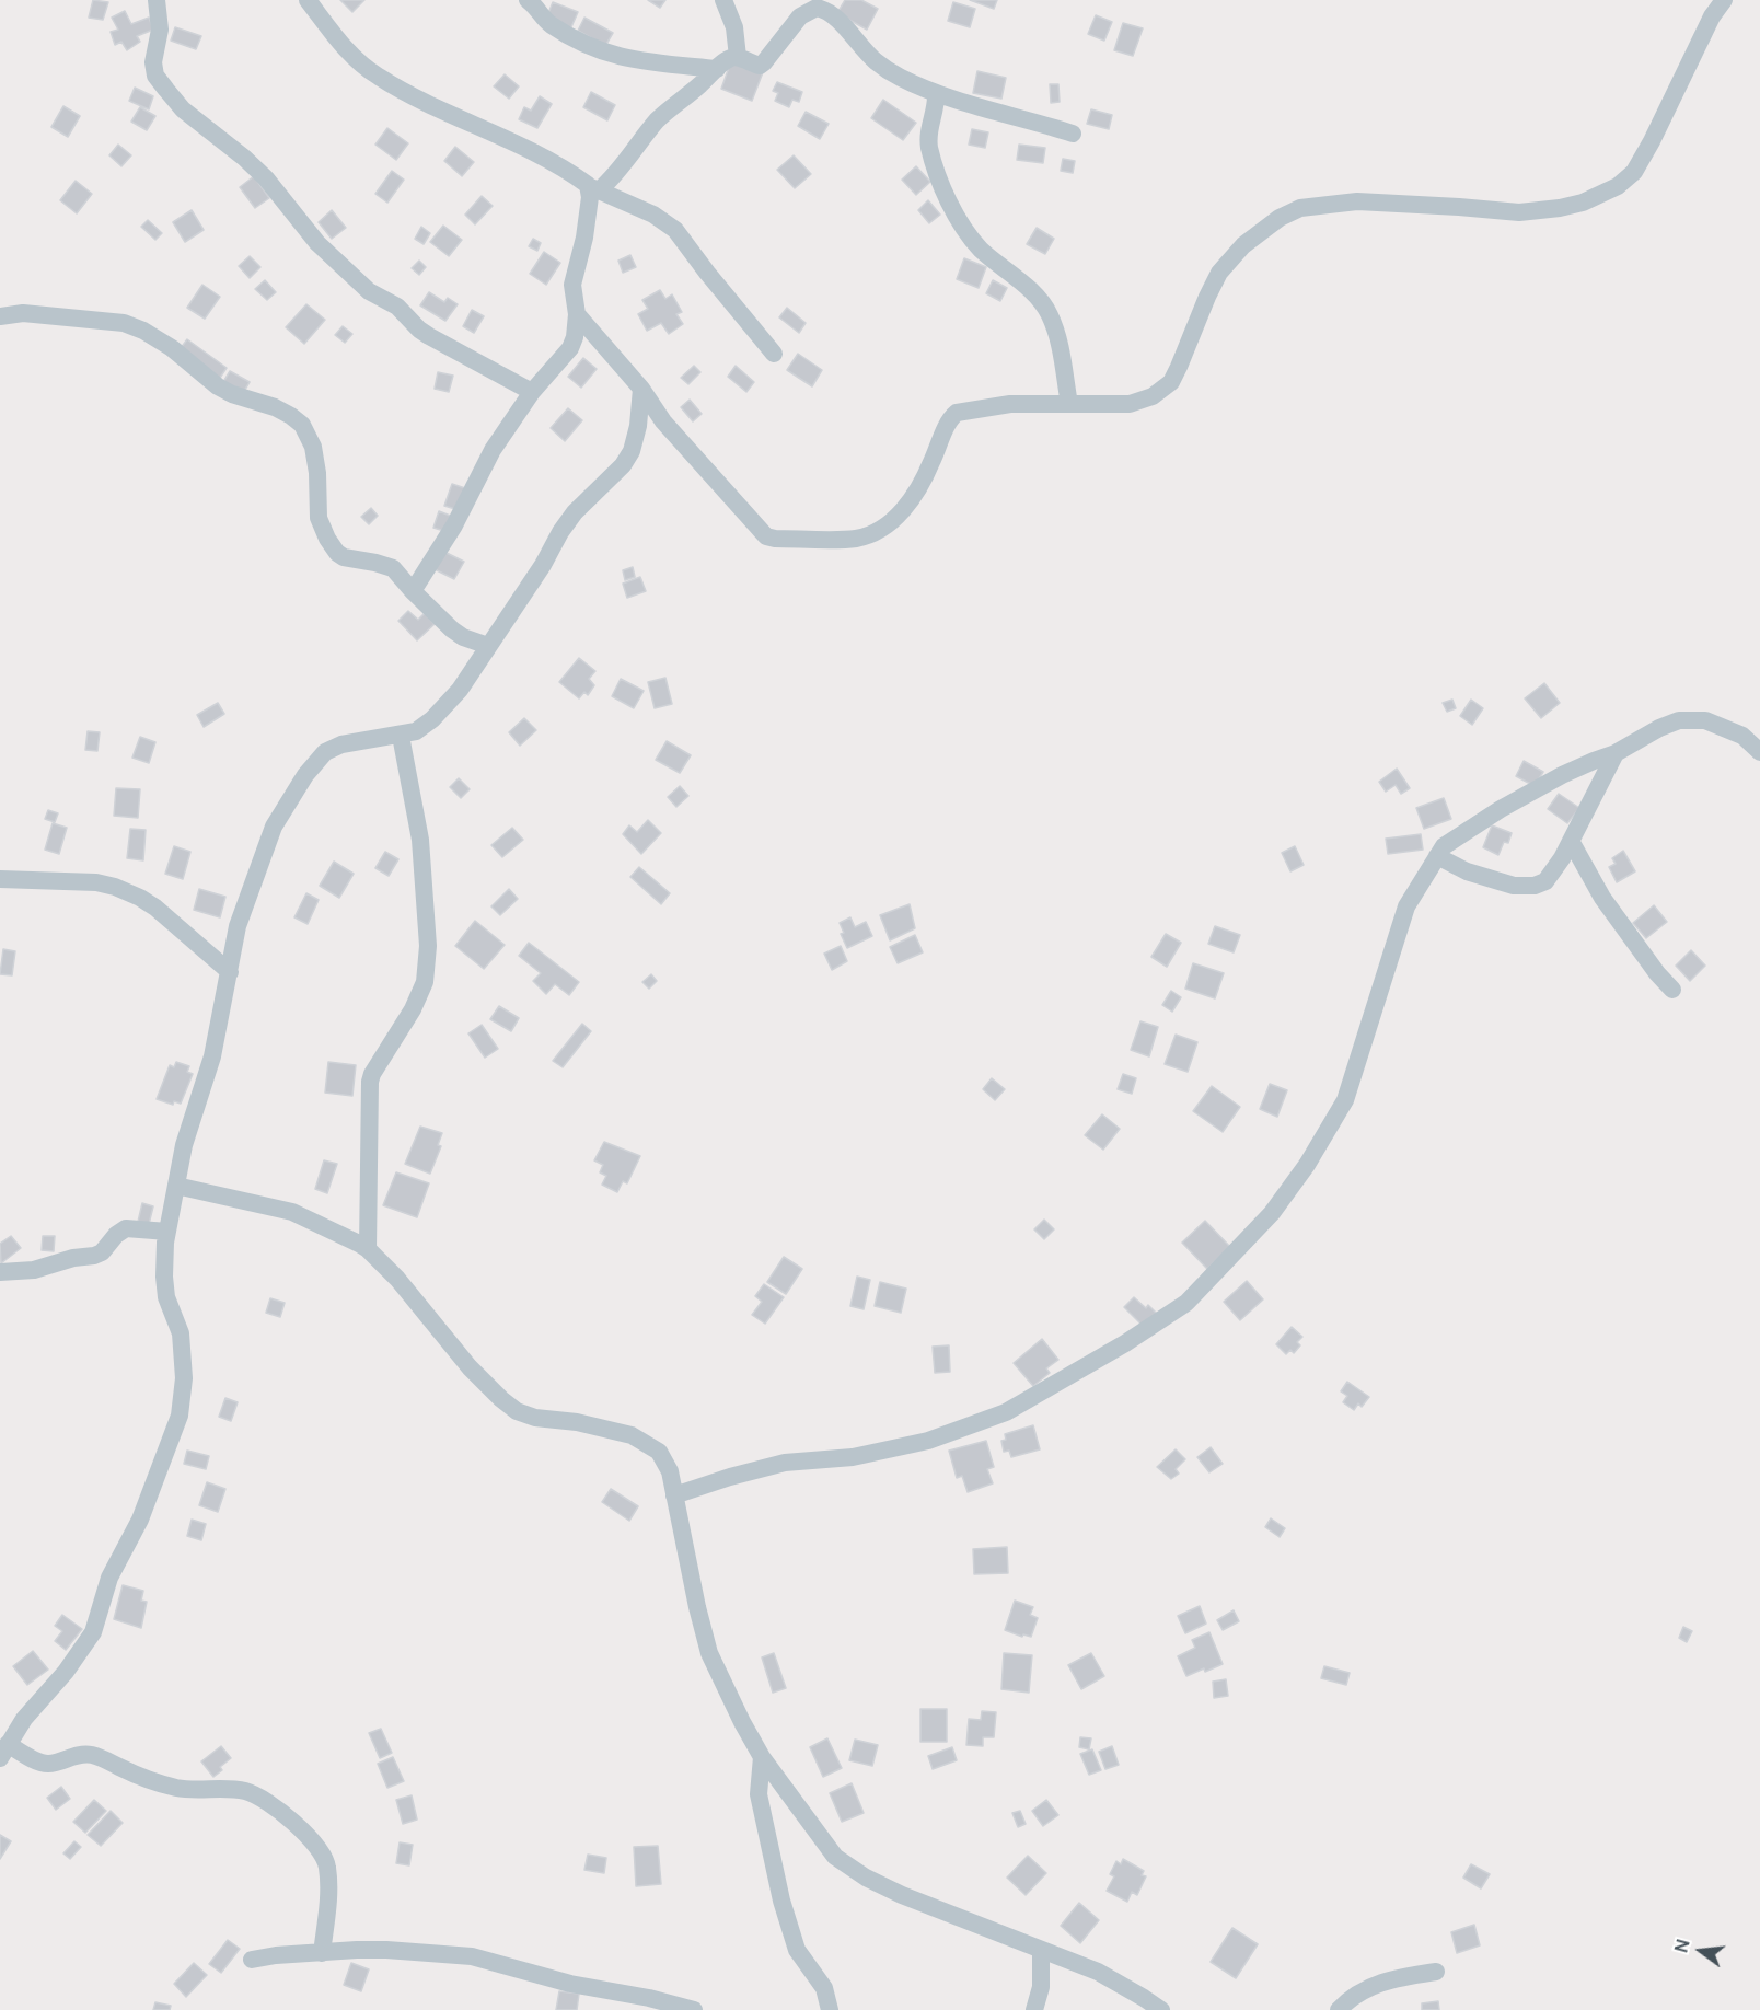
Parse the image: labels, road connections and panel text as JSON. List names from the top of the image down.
{
  "north": "left"
}
